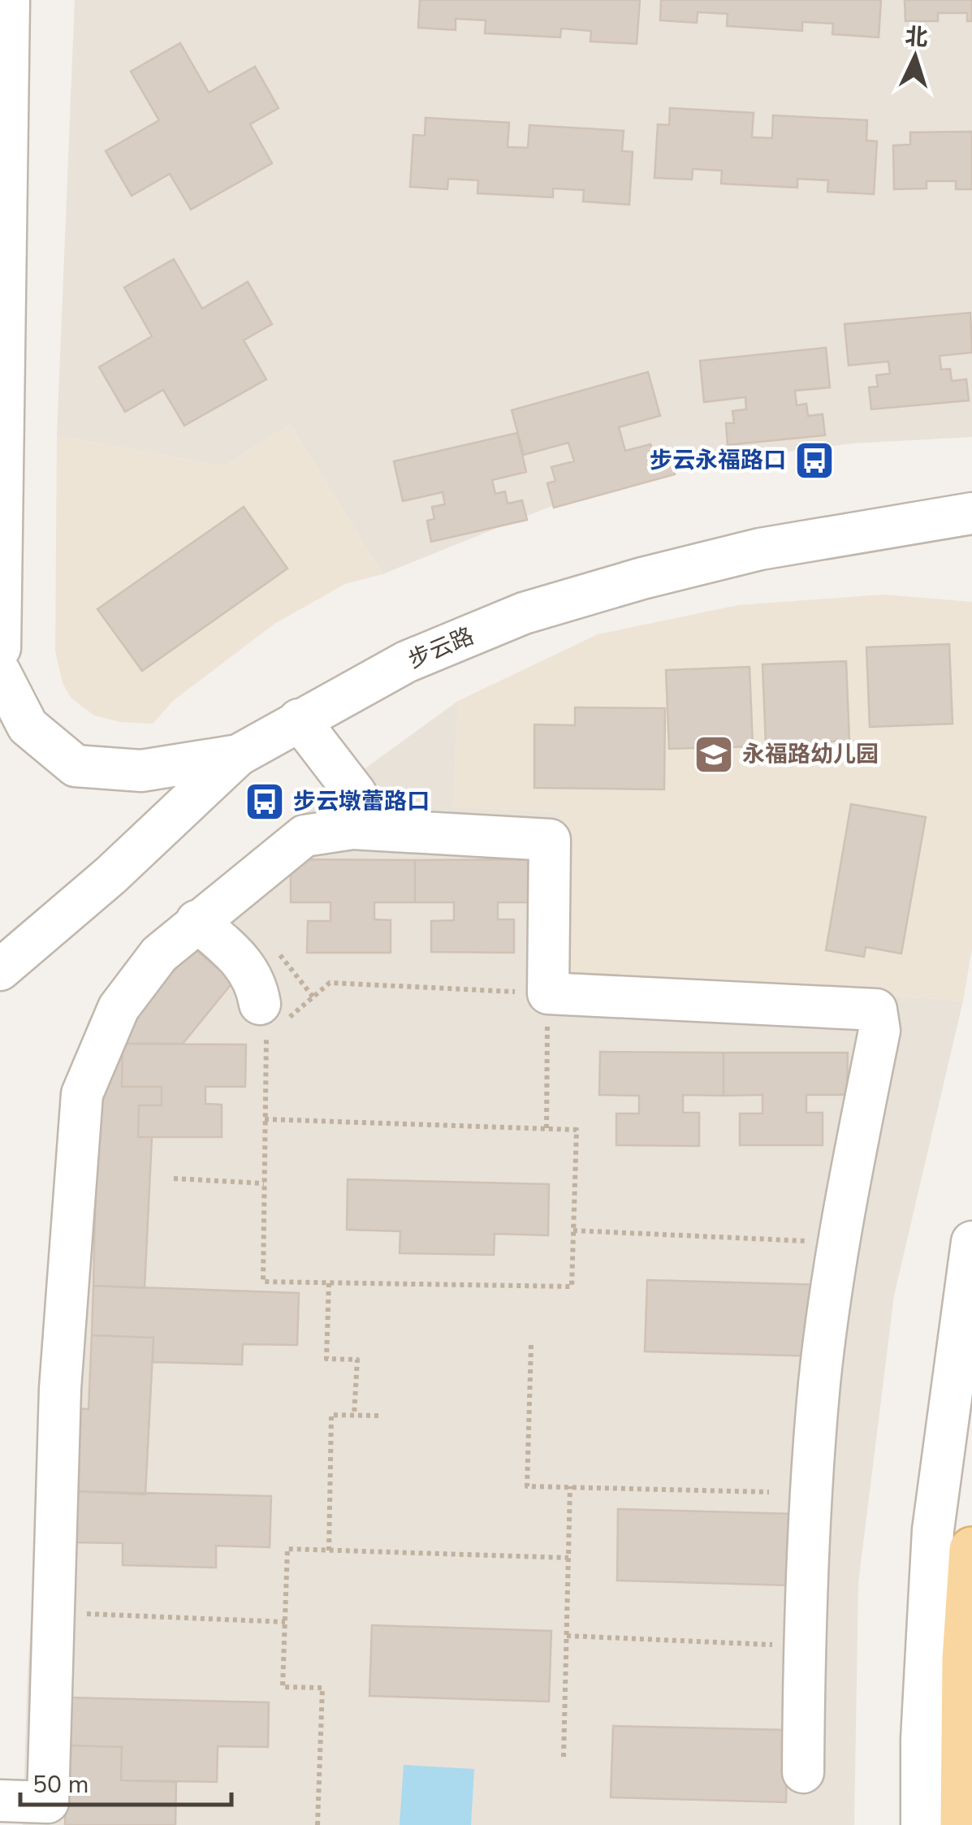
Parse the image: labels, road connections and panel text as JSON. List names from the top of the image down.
{
  "streets": {
    "street": ["步云路"]
  },
  "places": {
    "bus stop": ["步云永福路口", "步云墩蕾路口"],
    "school or university": ["永福路幼儿园"]
  },
  "scale_bar": "50 m",
  "north": "top"
}
